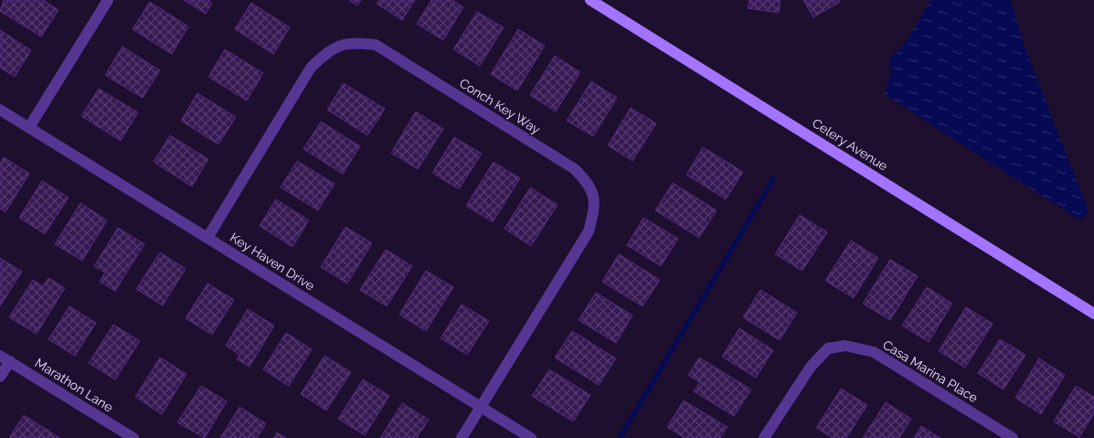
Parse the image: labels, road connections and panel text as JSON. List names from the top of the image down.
{
  "streets": {
    "main road": ["Celery Avenue"],
    "street": [
      "Conch Key Way",
      "Key Haven Drive",
      "Casa Marina Place",
      "Marathon Lane"
    ]
  },
  "crossings": [
    ["Conch Key Way", "Key Haven Drive"]
  ]
}
